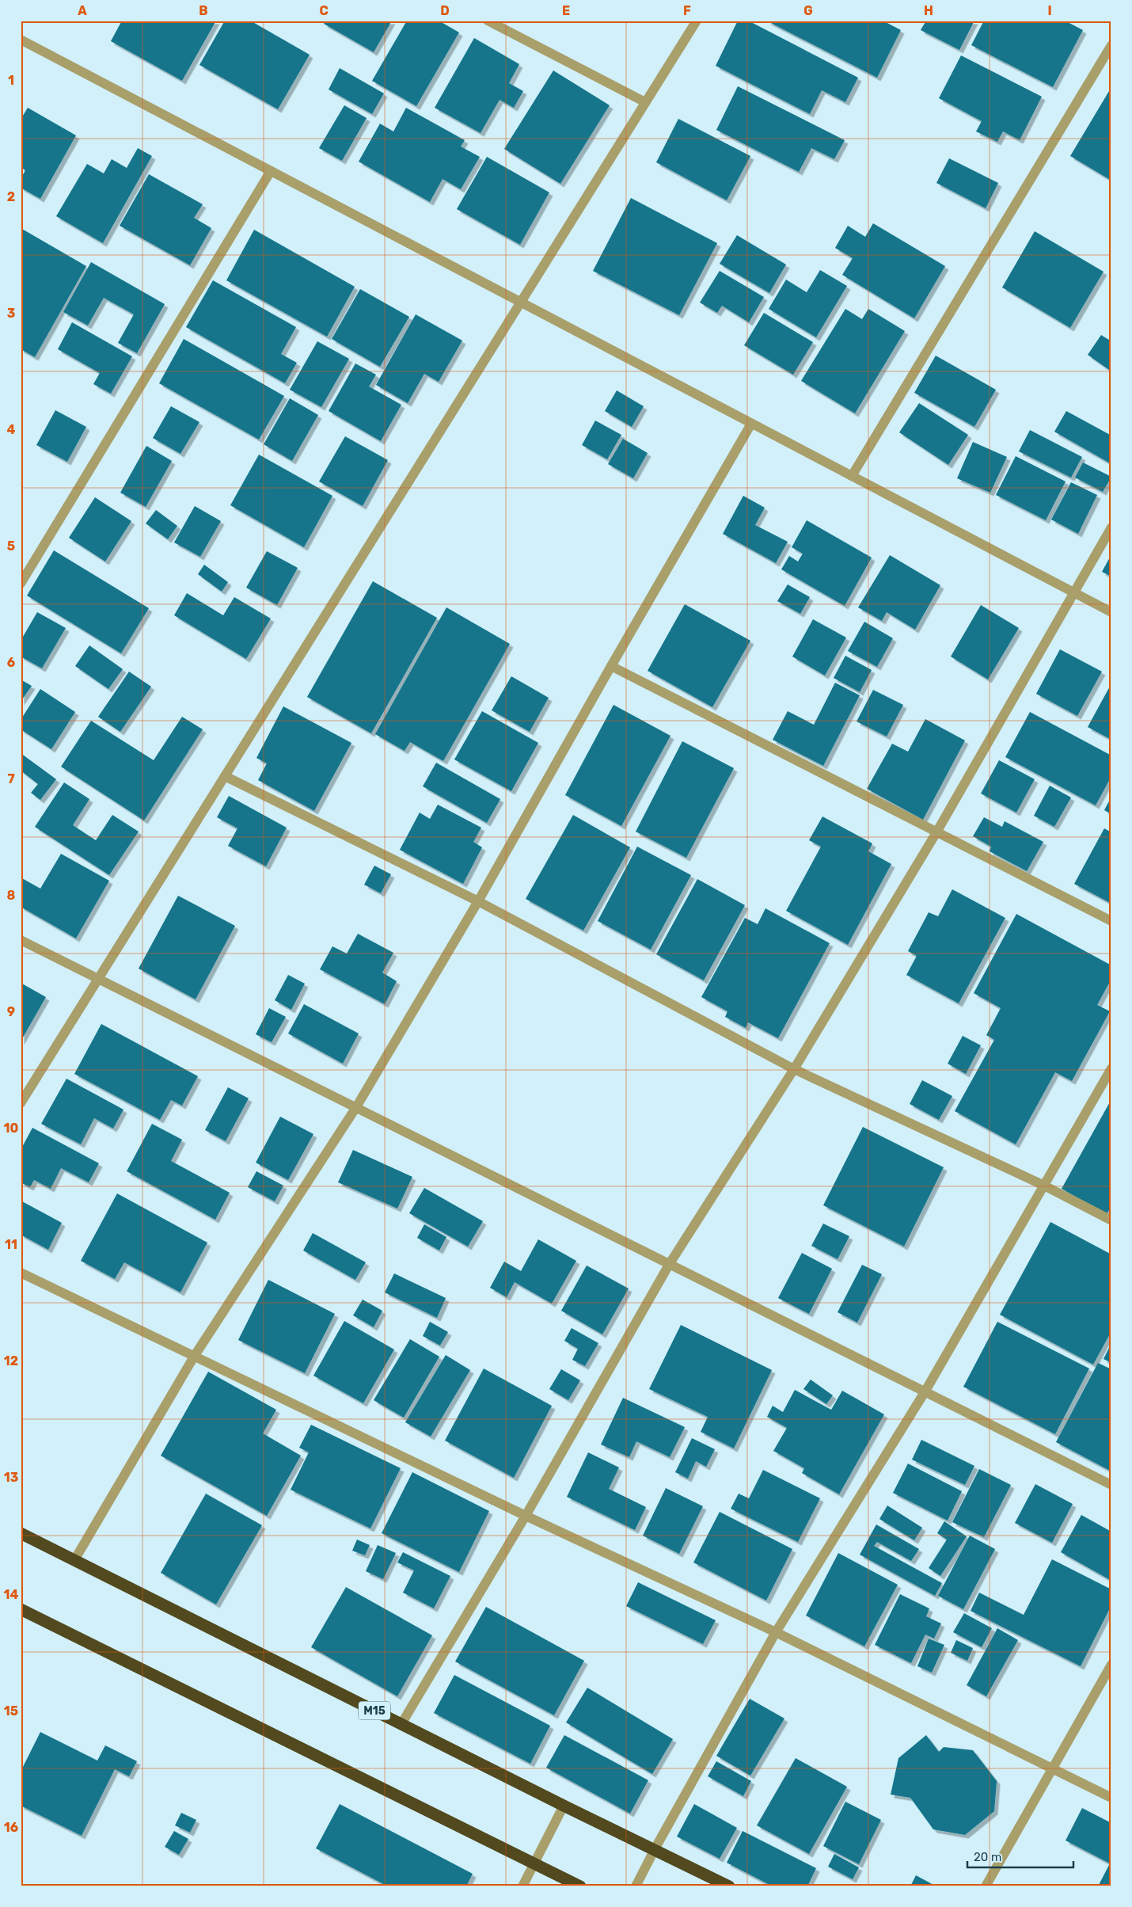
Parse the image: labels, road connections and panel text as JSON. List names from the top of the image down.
{
  "streets": {
    "highway": ["M15"]
  },
  "scale_bar": "20 m",
  "grid": {
    "columns": [
      "A",
      "B",
      "C",
      "D",
      "E",
      "F",
      "G",
      "H",
      "I"
    ],
    "rows": [
      "1",
      "2",
      "3",
      "4",
      "5",
      "6",
      "7",
      "8",
      "9",
      "10",
      "11",
      "12",
      "13",
      "14",
      "15",
      "16"
    ]
  }
}
